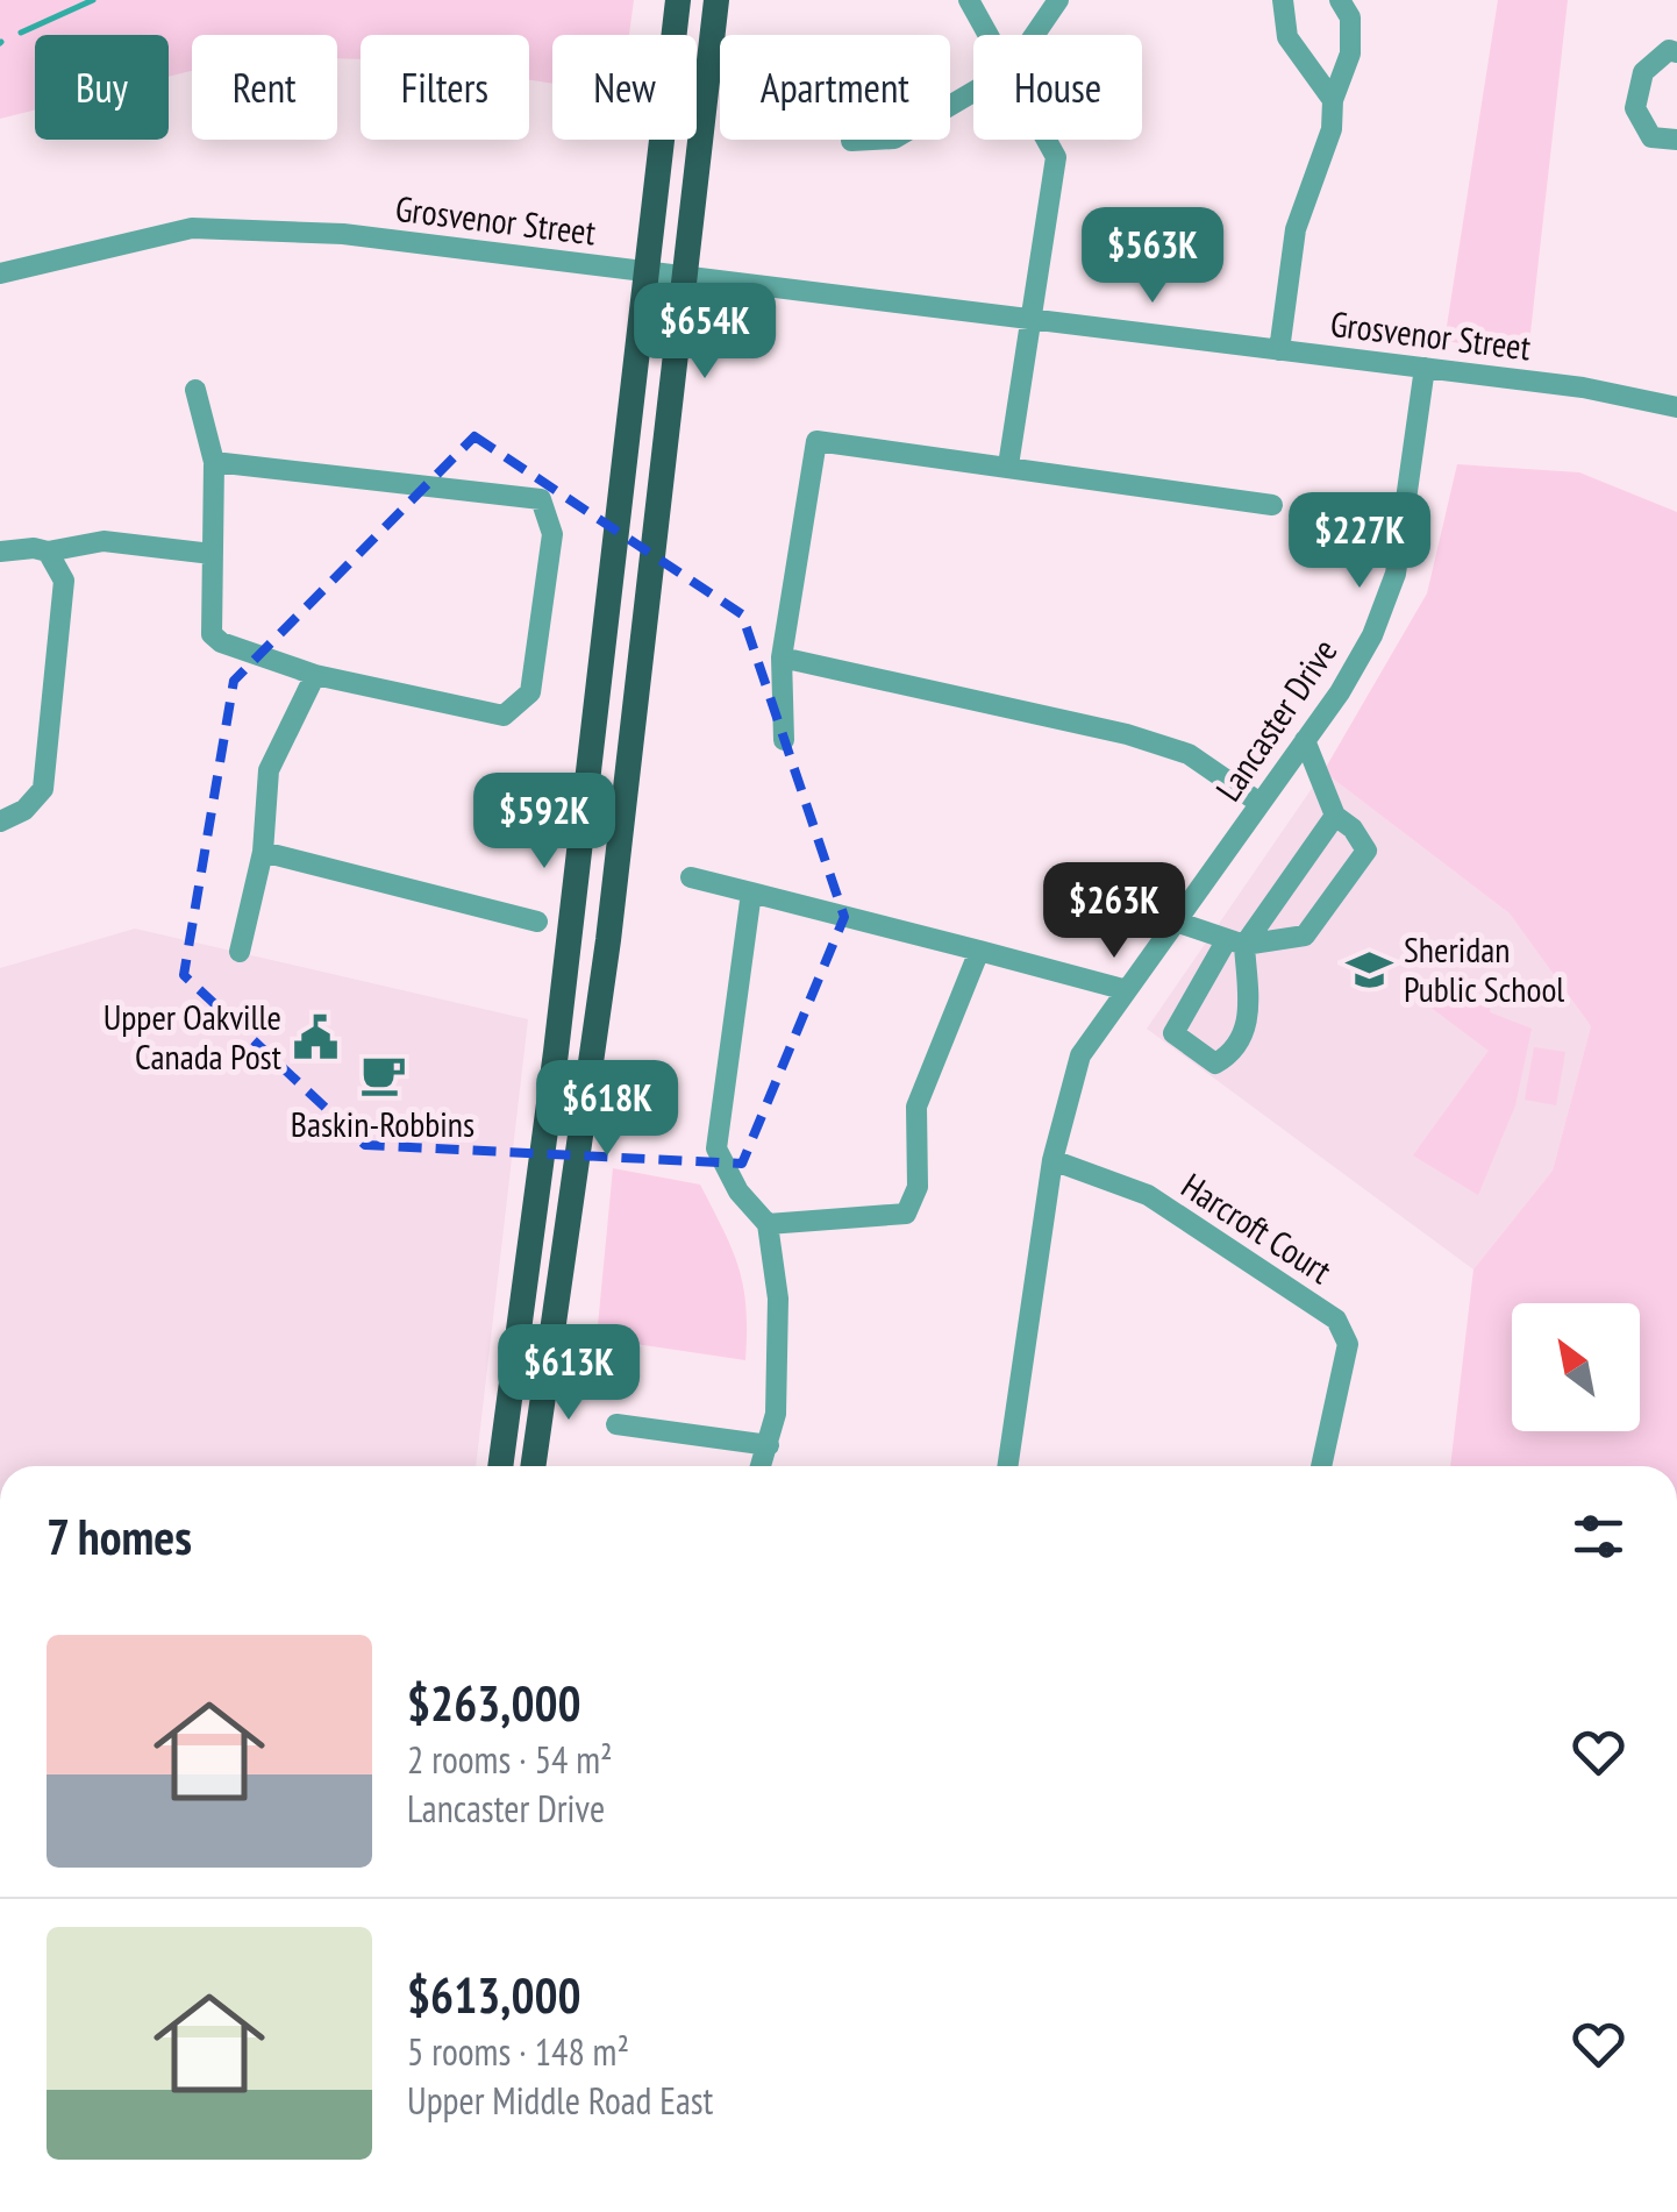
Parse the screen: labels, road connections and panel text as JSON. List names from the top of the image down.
{
  "streets": {
    "street": ["Grosvenor Street", "Lancaster Drive", "Harcroft Court"]
  },
  "crossings": [
    ["Grosvenor Street", "Lancaster Drive"],
    ["Lancaster Drive", "Harcroft Court"]
  ],
  "places": {
    "school or university": ["Sheridan Public School"],
    "public building": ["Upper Oakville Canada Post"],
    "cafe": ["Baskin-Robbins"]
  },
  "north": "top left",
  "page": {
    "chip": [
      "Buy",
      "Rent",
      "Filters",
      "New",
      "Apartment",
      "House"
    ],
    "price": [
      "$563K",
      "$654K",
      "$227K",
      "$592K",
      "$263K",
      "$618K",
      "$613K"
    ],
    "heading": "7 homes",
    "list": [
      {
        "name": "$263,000",
        "note": "2 rooms · 54 m² · Lancaster Drive"
      },
      {
        "name": "$613,000",
        "note": "5 rooms · 148 m² · Upper Middle Road East"
      }
    ]
  }
}
